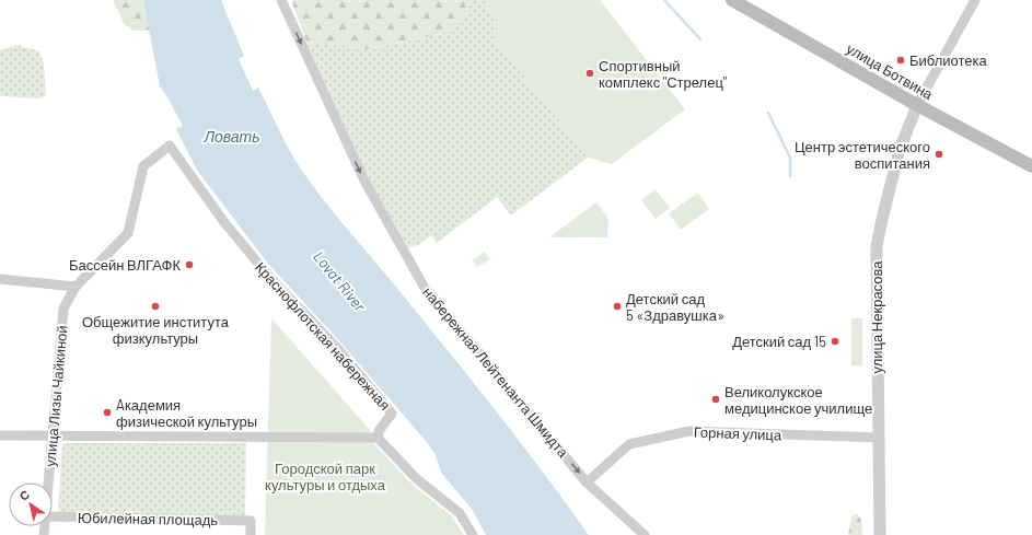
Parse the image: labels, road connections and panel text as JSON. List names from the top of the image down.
{
  "streets": {
    "main road": ["улица Ботвина"],
    "street": [
      "улица Некрасова",
      "Краснофлотская набережная",
      "набережная Лейтенанта Шмидта",
      "улица Лизы Чайкиной",
      "Горная улица",
      "Юбилейная площадь"
    ]
  },
  "crossings": [
    ["улица Ботвина", "улица Некрасова"],
    ["улица Некрасова", "Горная улица"],
    ["Краснофлотская набережная", "улица Лизы Чайкиной"],
    ["набережная Лейтенанта Шмидта", "Горная улица"]
  ],
  "one_way": ["набережная Лейтенанта Шмидта"],
  "water": ["Ловать", "Lovat River"],
  "parks": ["Городской парк культуры и отдыха"],
  "places": [
    "Библиотека",
    "Спортивный комплекс \"Стрелец\"",
    "Центр эстетического воспитания",
    "Бассейн ВЛГАФК",
    "Общежитие института физкультуры",
    "Детский сад 5 «Здравушка»",
    "Детский сад 15",
    "Великолукское медицинское училище",
    "Aкадемия физической культуры"
  ],
  "north": "top left"
}
